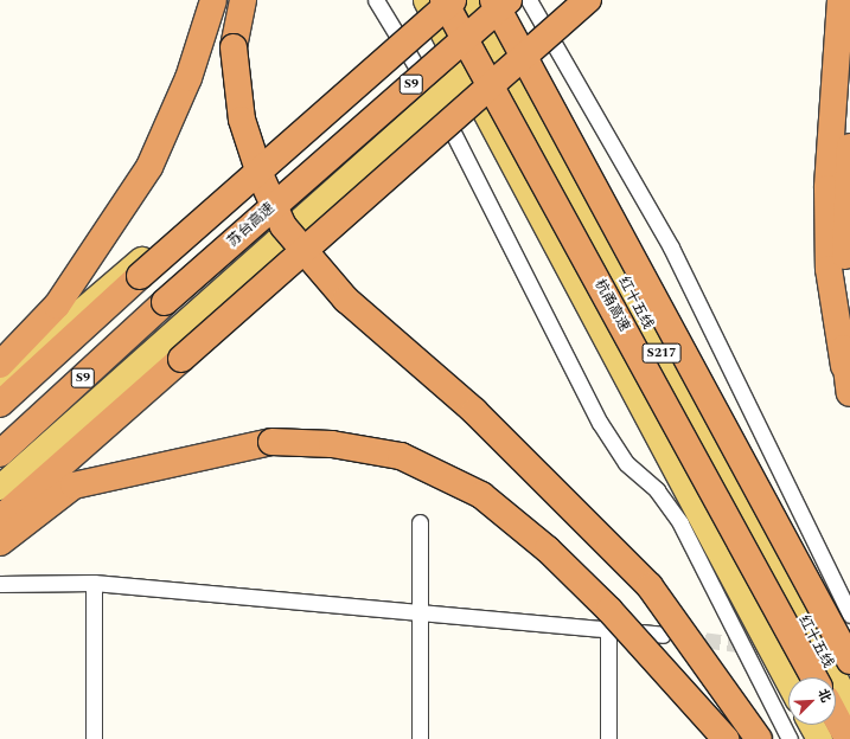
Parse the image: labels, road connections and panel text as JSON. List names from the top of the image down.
{
  "streets": {
    "highway": ["S9", "苏台高速", "杭甬高速"],
    "main road": ["红十五线", "S217"]
  },
  "crossings": [
    ["S9", "杭甬高速"],
    ["S9", "S217"],
    ["杭甬高速", "S217"]
  ],
  "north": "top right"
}
